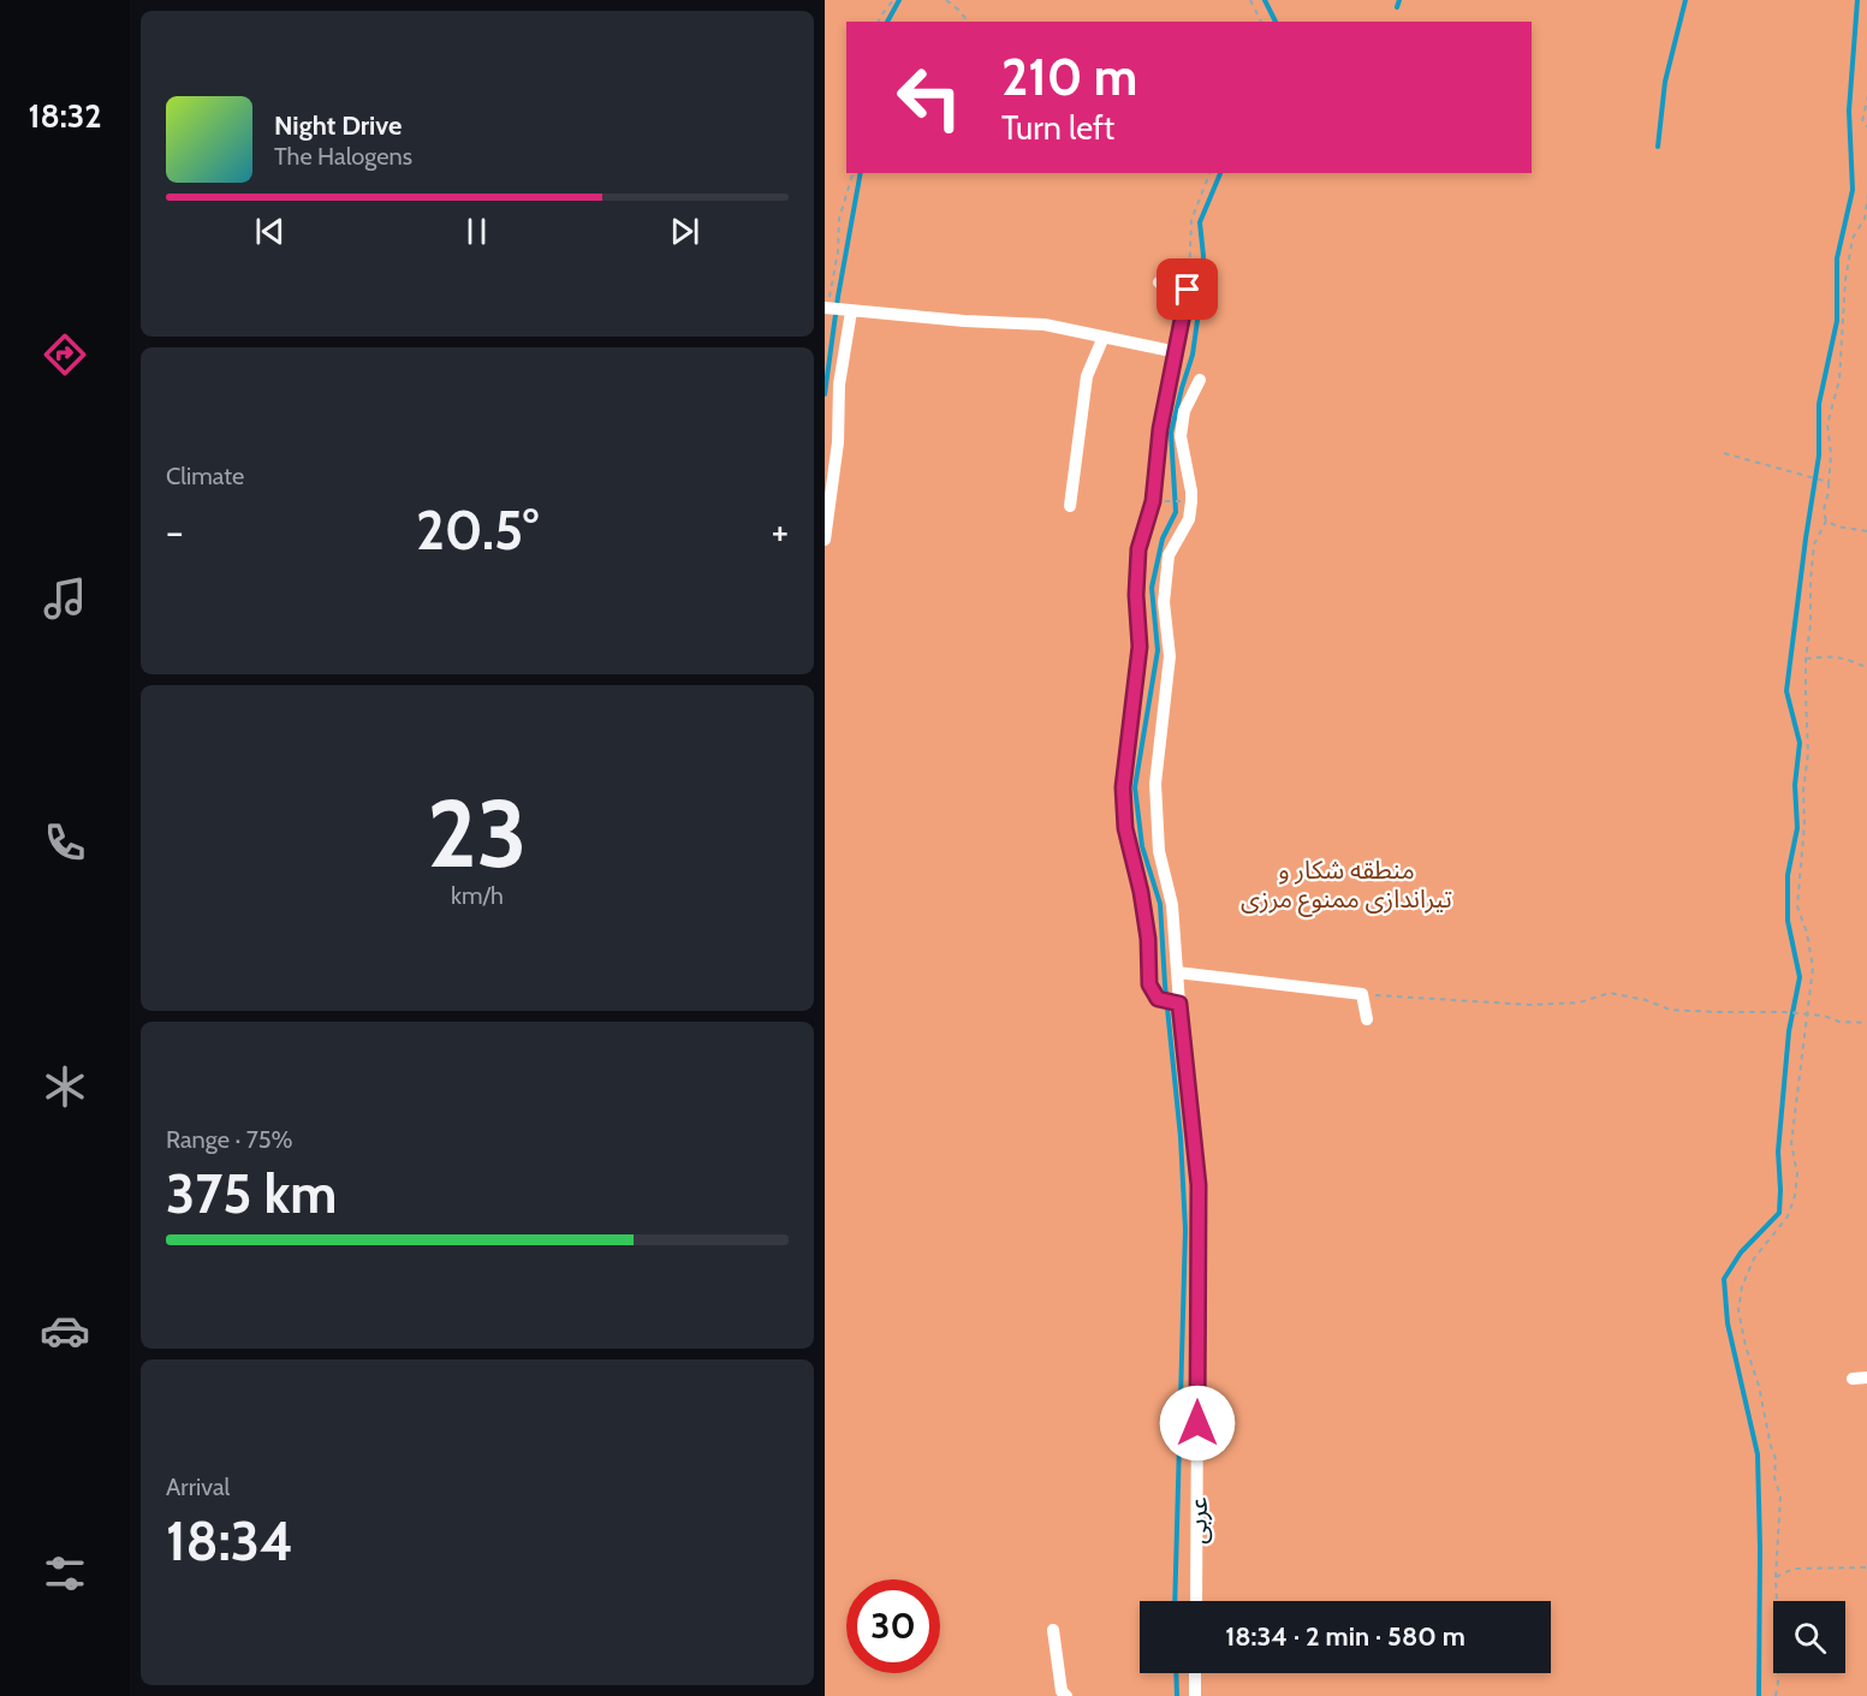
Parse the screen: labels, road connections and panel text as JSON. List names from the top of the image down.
{
  "streets": {
    "street": ["عربی"]
  },
  "parks": ["منطقه شکار و تیراندازی ممنوع مرزی"],
  "page": {
    "tabs": "18:32",
    "turn": ["210 m", "Turn left"],
    "song": ["Night Drive", "The Halogens"],
    "tile": [
      "Climate",
      ["23", "km/h"],
      ["Range · 75%", "375 km"],
      ["Arrival", "18:34"]
    ],
    "heat": ["−", "20.5°", "+"],
    "limit": "30",
    "trip": "18:34 · 2 min · 580 m"
  }
}
